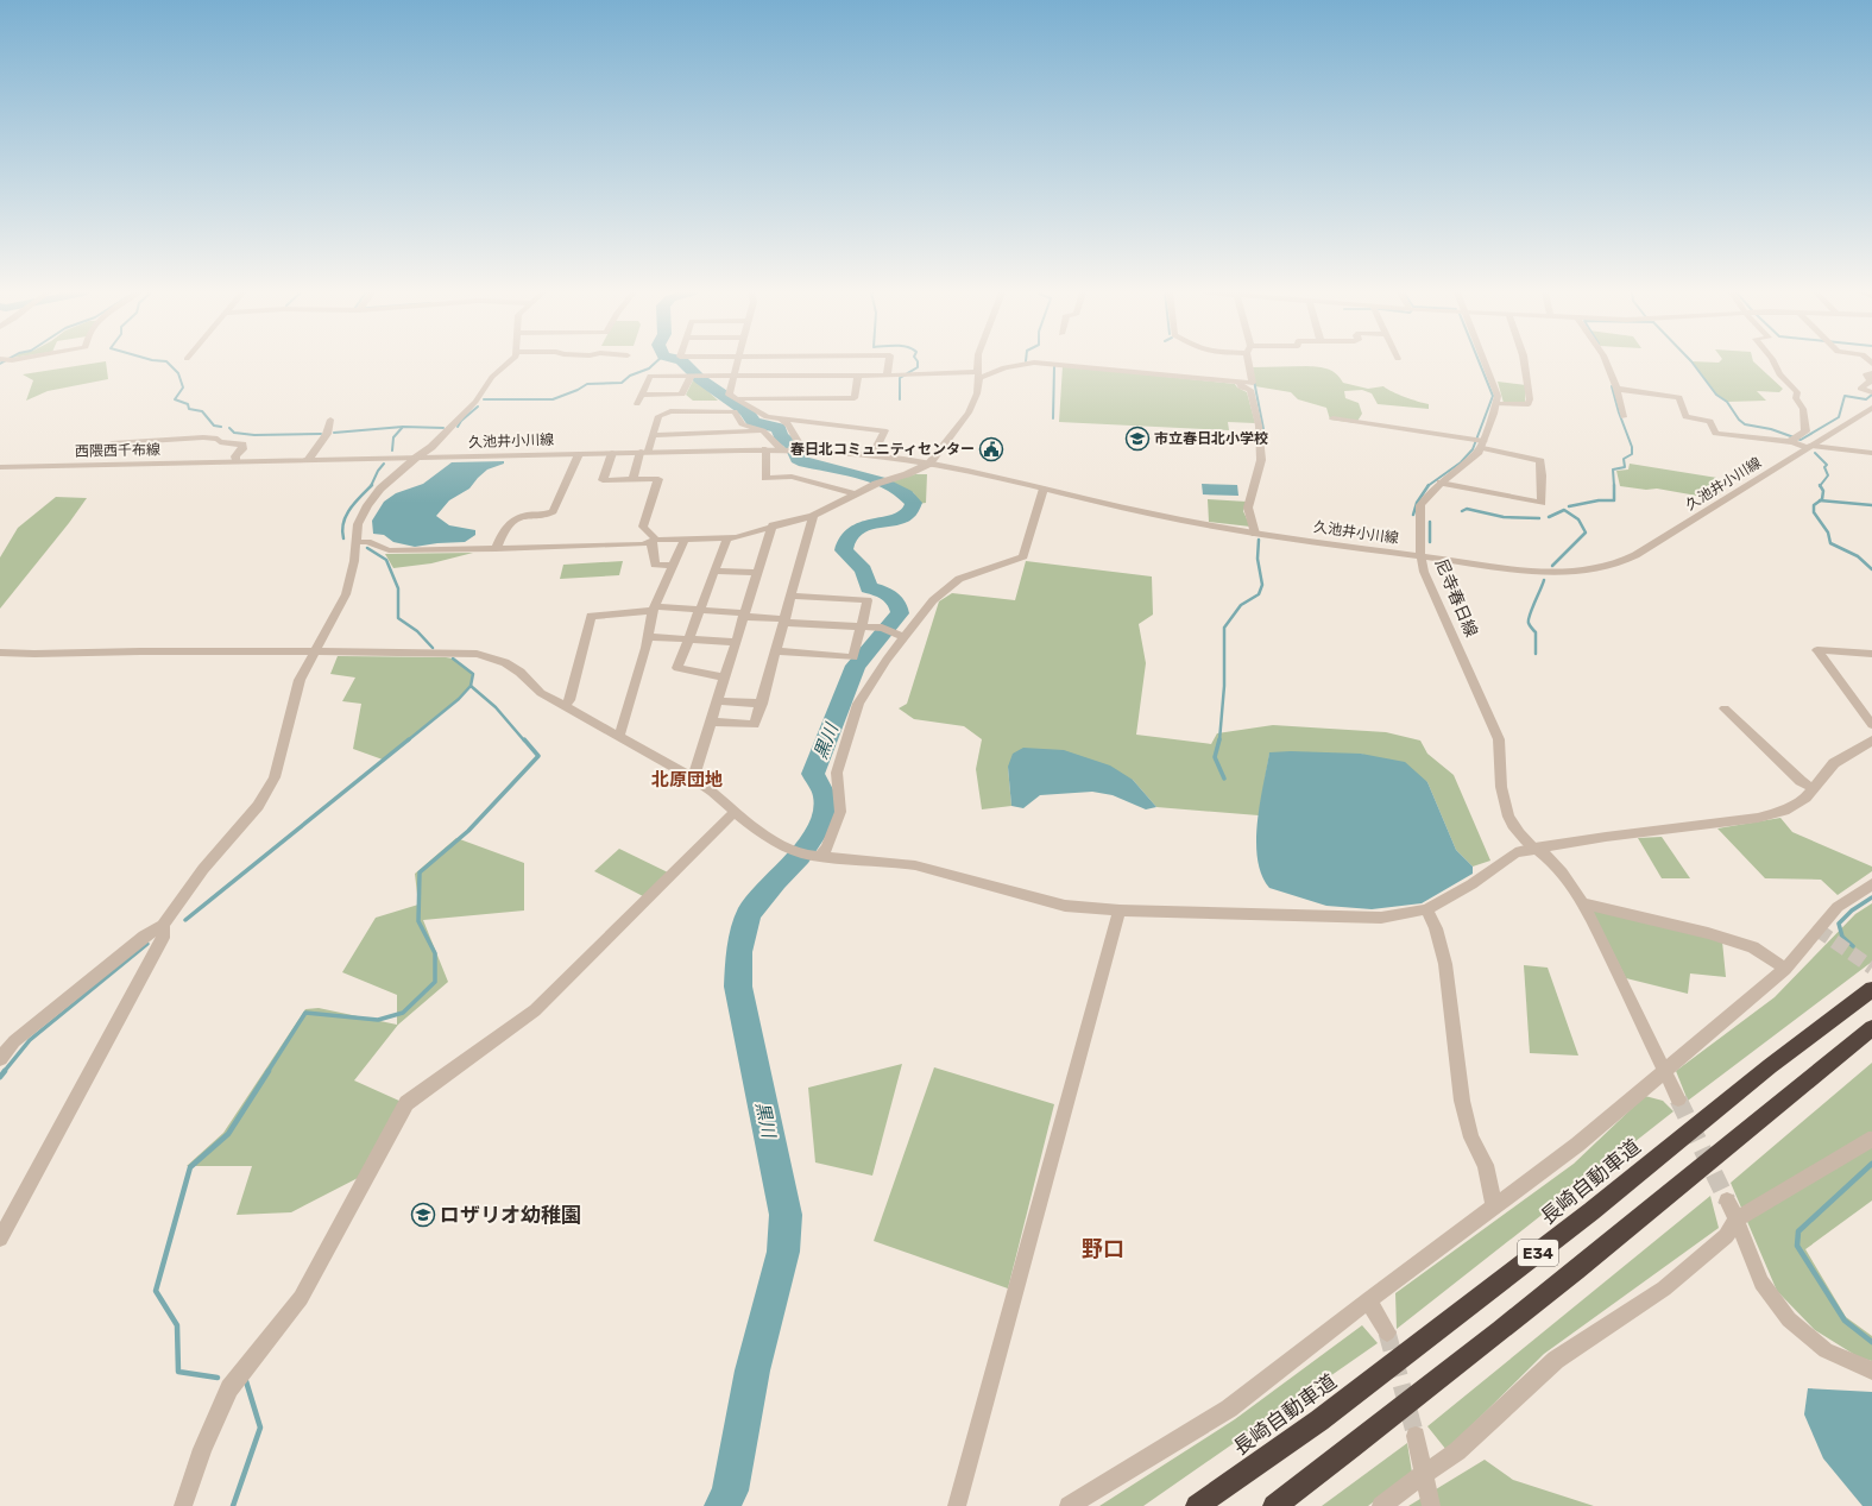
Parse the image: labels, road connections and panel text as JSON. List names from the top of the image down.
{
  "streets": {
    "highway": ["長崎自動車道", "E34"],
    "street": ["久池井小川線", "西隈西千布線", "尼寺春日線"]
  },
  "crossings": [
    ["久池井小川線", "西隈西千布線"],
    ["久池井小川線", "尼寺春日線"]
  ],
  "districts": ["北原団地", "野口"],
  "water": ["黒川"],
  "places": {
    "school or university": ["市立春日北小学校", "ロザリオ幼稚園"],
    "public building": ["春日北コミュニティセンター"]
  }
}
